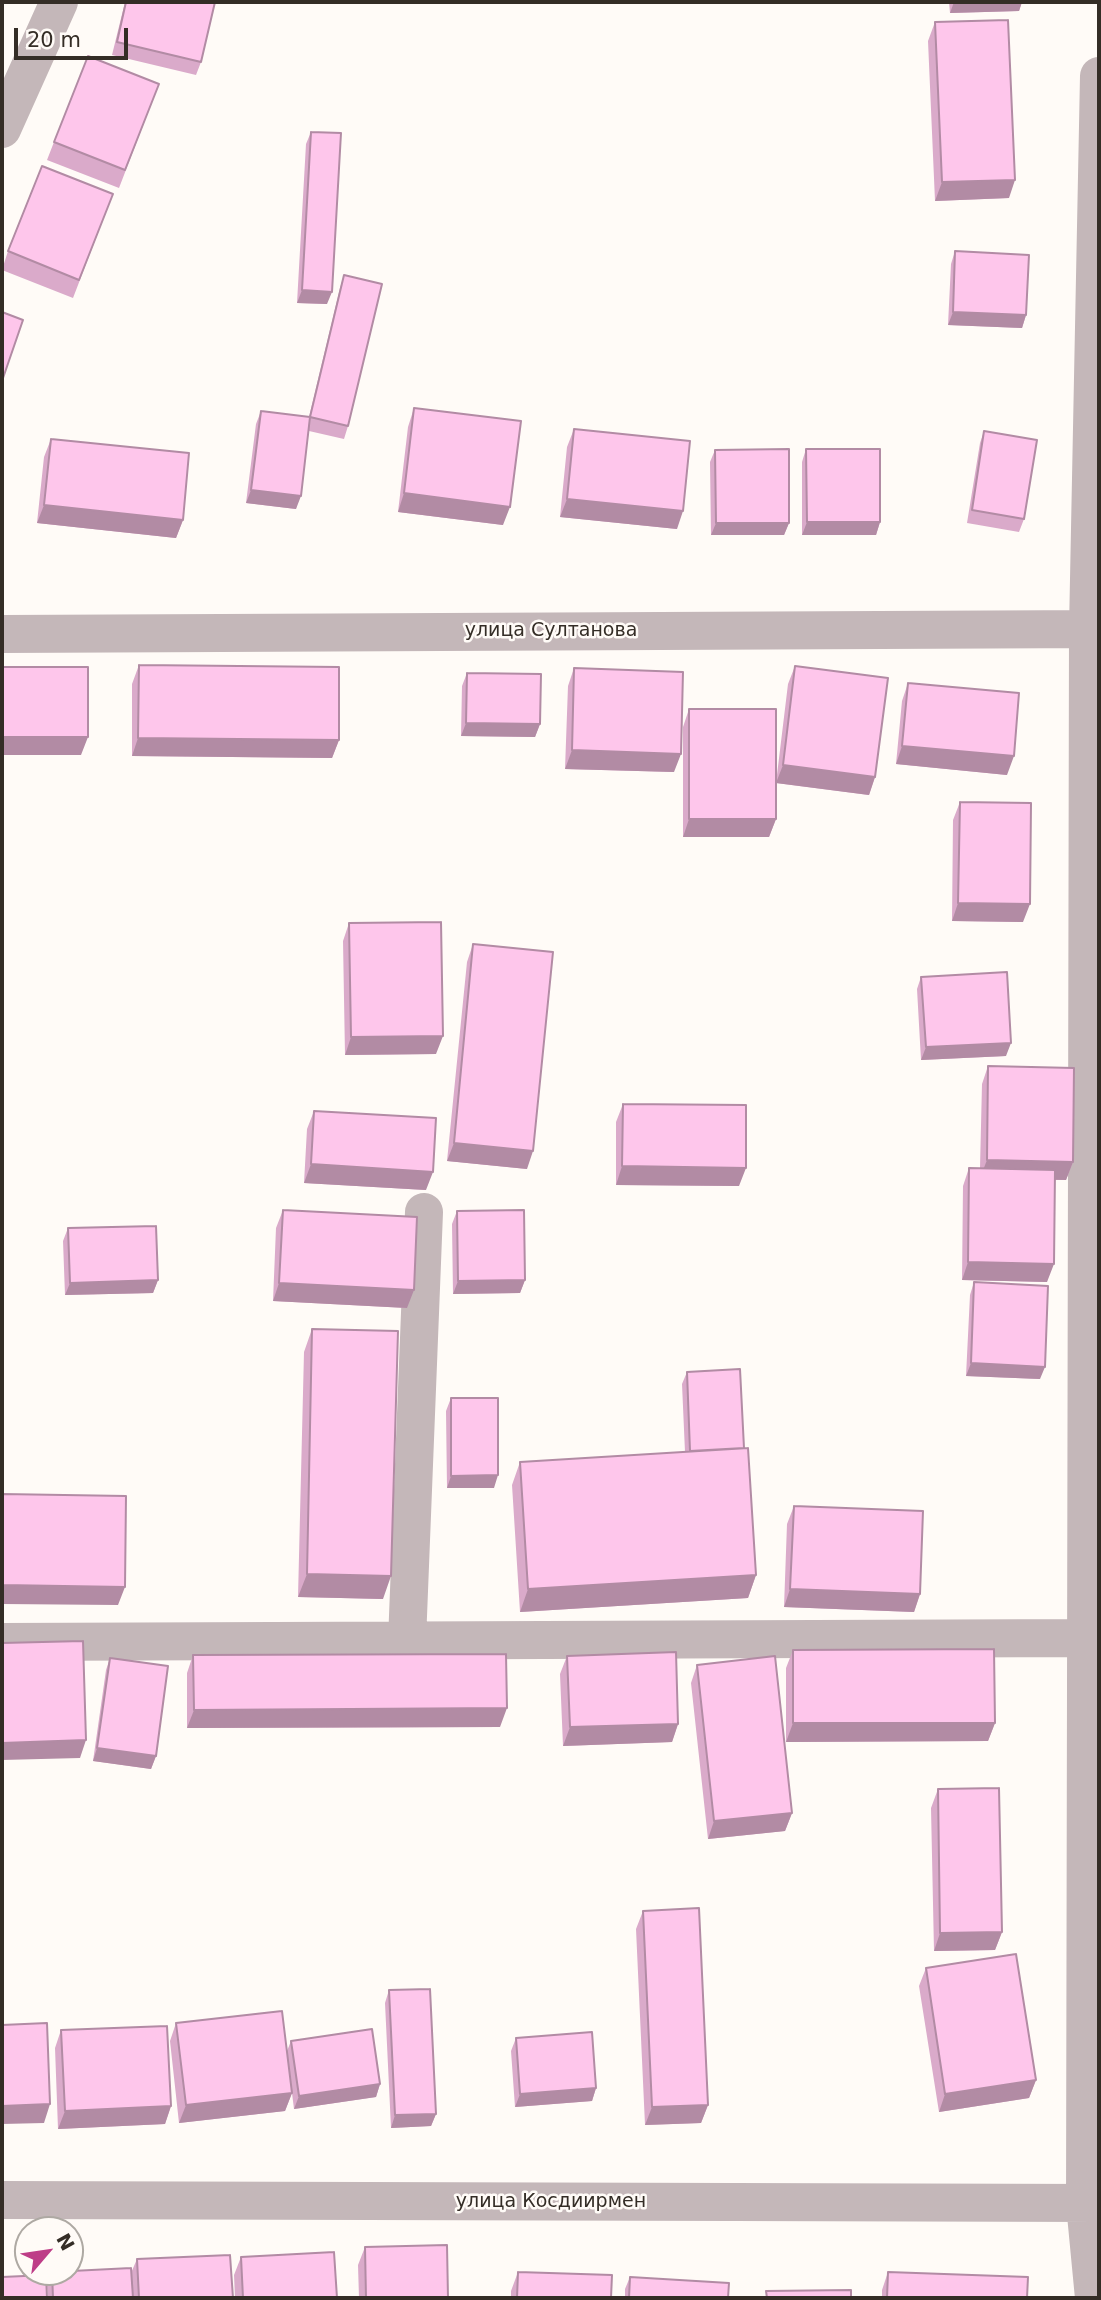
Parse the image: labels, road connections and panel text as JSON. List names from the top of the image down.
{
  "streets": {
    "street": ["улица Султанова", "улица Косдиирмен"]
  },
  "scale_bar": "20 m",
  "north": "top right"
}
